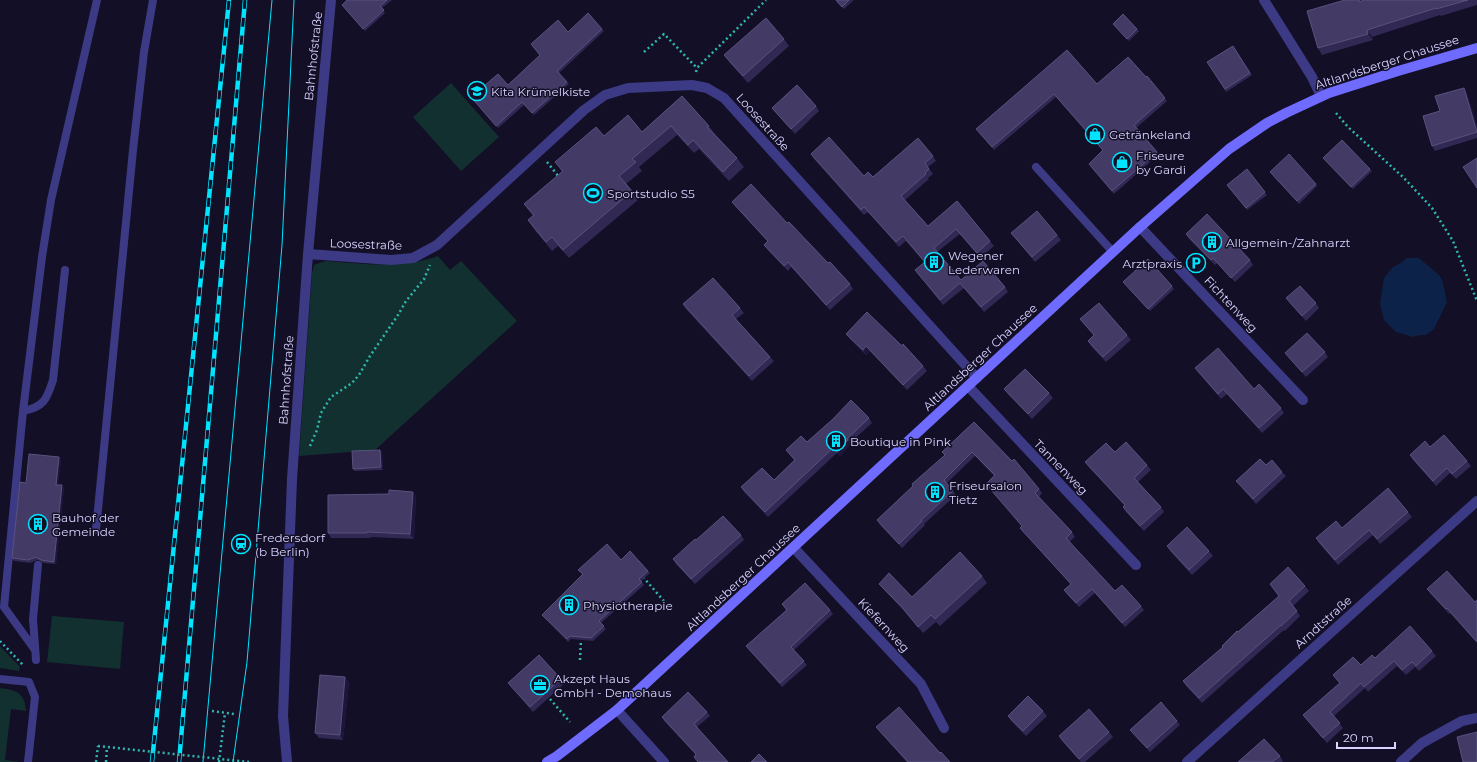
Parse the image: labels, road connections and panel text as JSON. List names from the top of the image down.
{
  "streets": {
    "main road": ["Altlandsberger Chaussee"],
    "street": [
      "Bahnhofstraße",
      "Loosestraße",
      "Fichtenweg",
      "Tannenweg",
      "Arndtstraße",
      "Kiefernweg"
    ]
  },
  "crossings": [
    ["Bahnhofstraße", "Loosestraße"],
    ["Altlandsberger Chaussee", "Loosestraße"],
    ["Altlandsberger Chaussee", "Fichtenweg"],
    ["Altlandsberger Chaussee", "Tannenweg"],
    ["Altlandsberger Chaussee", "Kiefernweg"]
  ],
  "places": {
    "school or university": ["Kita Krümelkiste"],
    "shop": ["Getränkeland", "Friseure by Gardi"],
    "sports": ["Sportstudio S5"],
    "building": [
      "Allgemein-/Zahnarzt",
      "Wegener Lederwaren",
      "Boutique in Pink",
      "Friseursalon Tietz",
      "Bauhof der Gemeinde",
      "Physiotherapie"
    ],
    "parking": ["Arztpraxis"],
    "station": ["Fredersdorf (b Berlin)"],
    "office": ["Akzept Haus GmbH - Demohaus"]
  },
  "scale_bar": "20 m"
}
